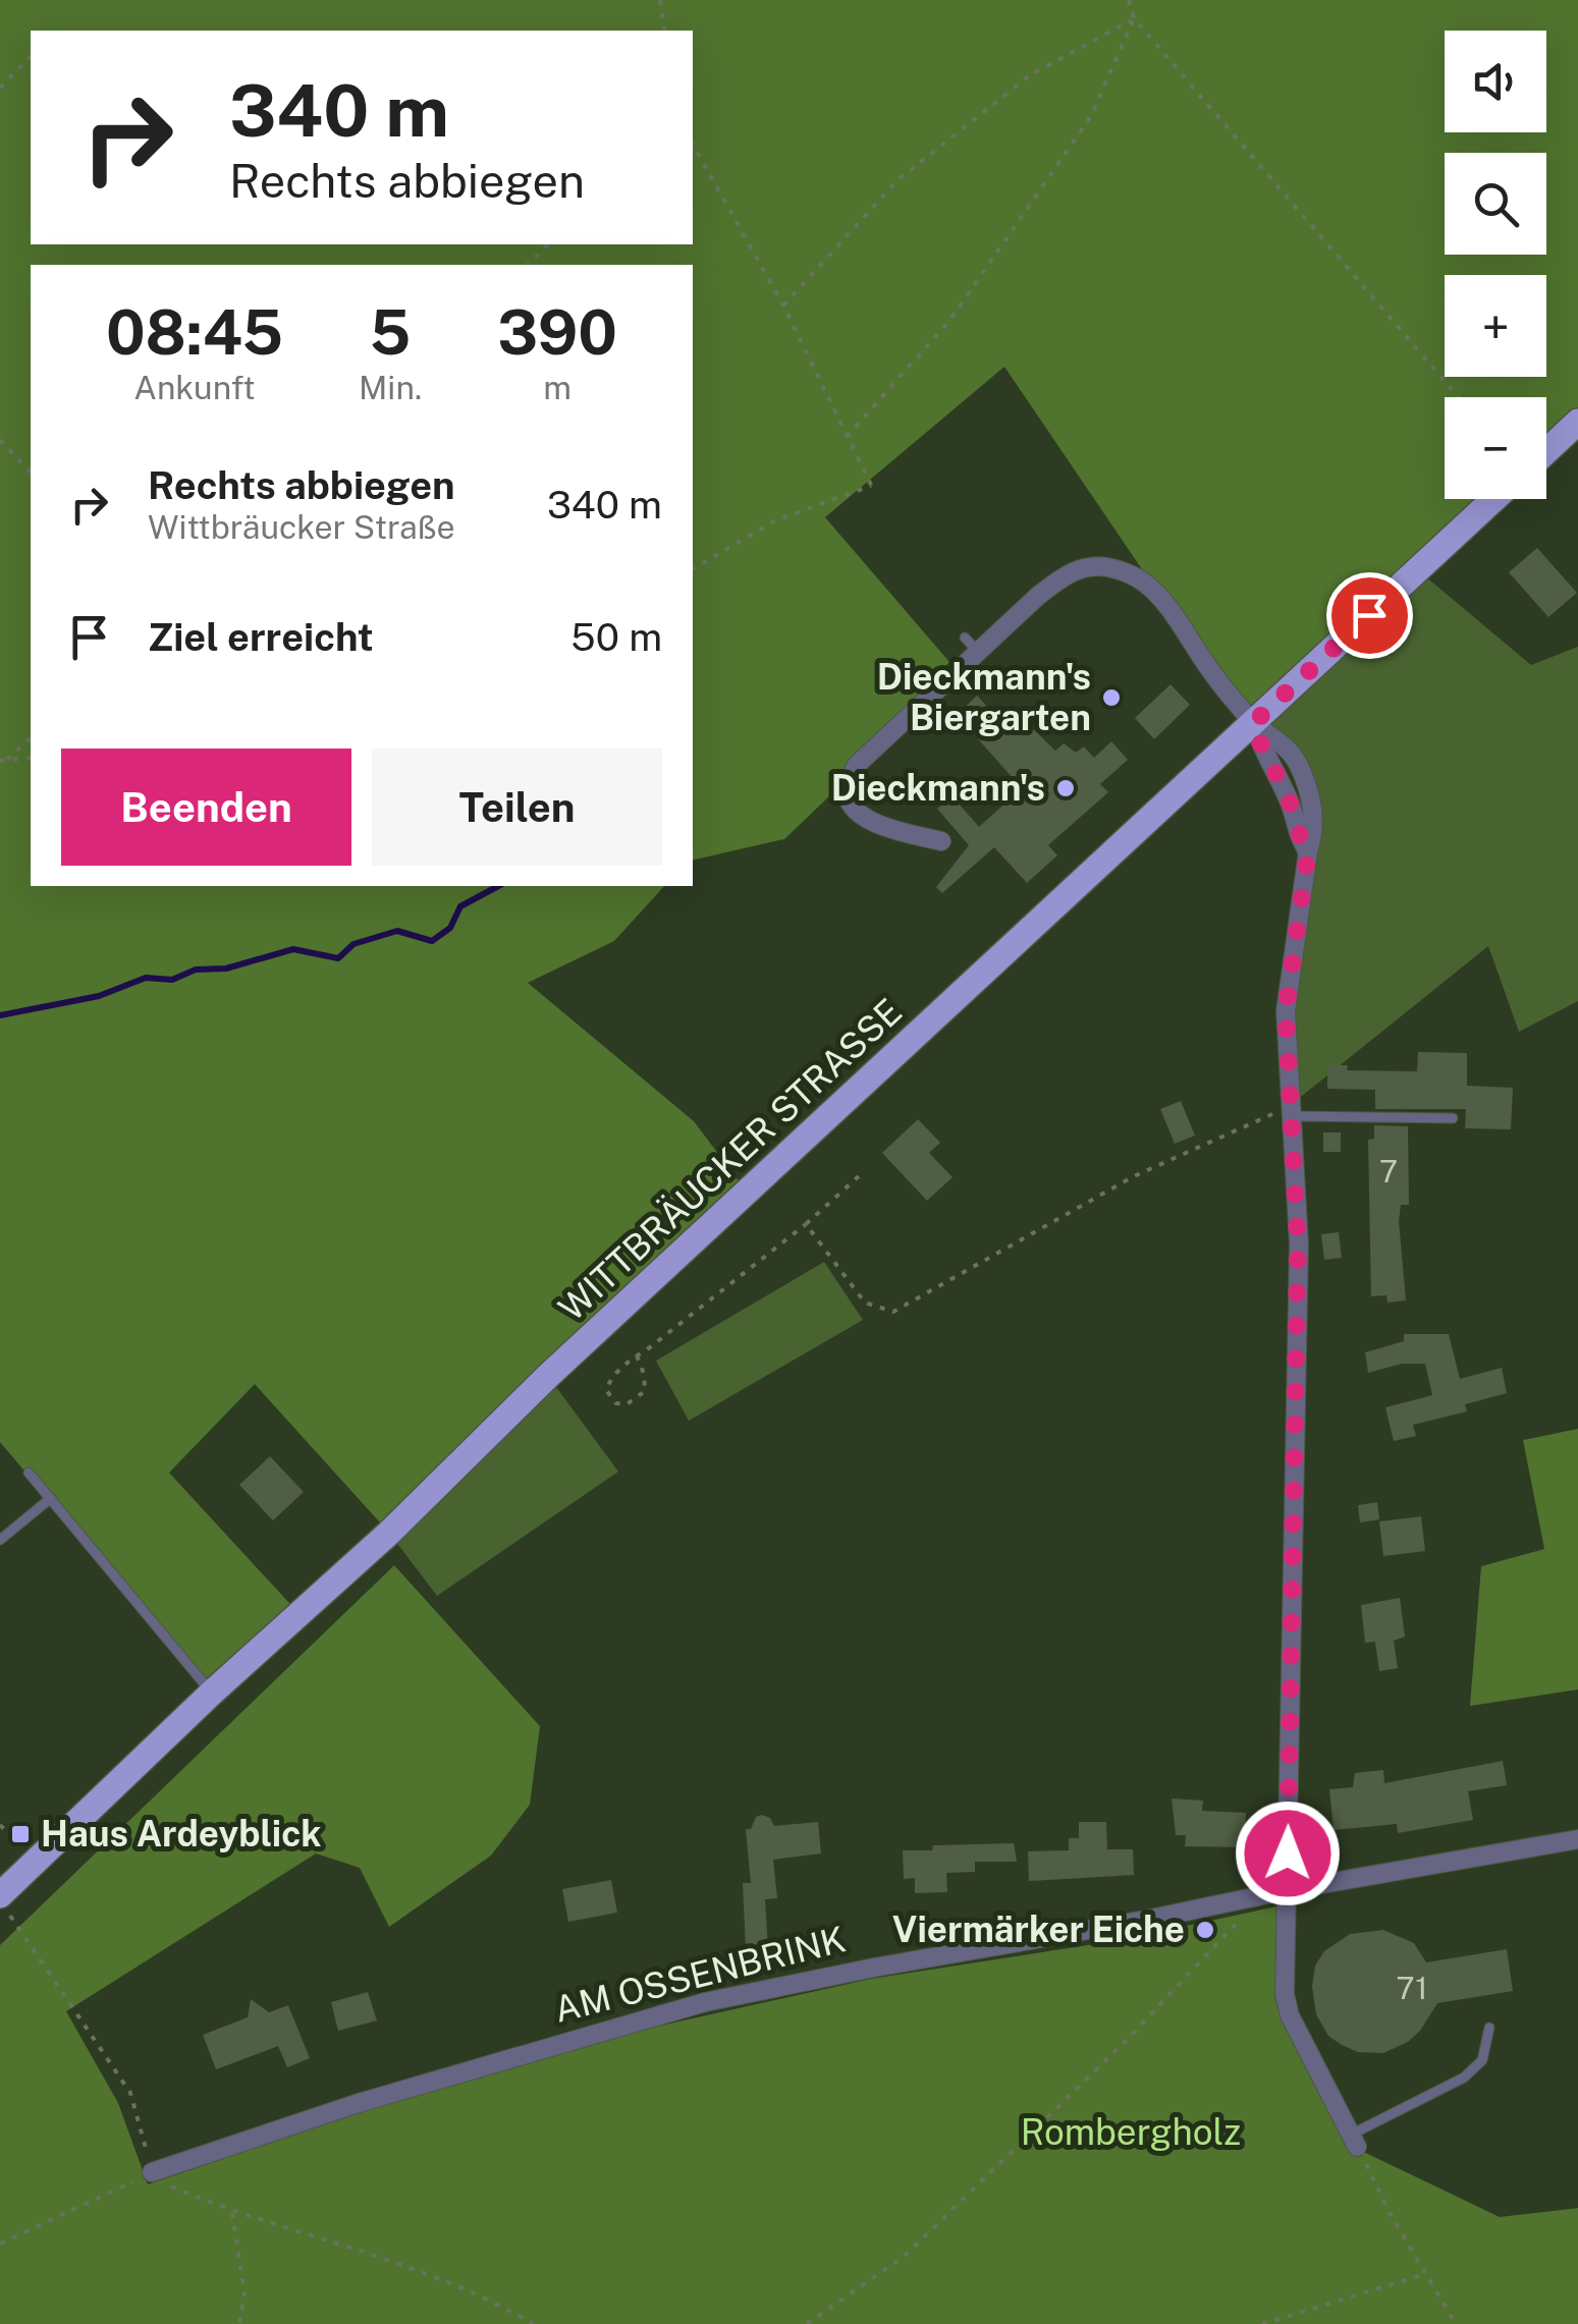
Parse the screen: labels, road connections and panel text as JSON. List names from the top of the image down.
{
  "streets": {
    "main road": ["WITTBRÄUCKER STRASSE"],
    "street": ["AM OSSENBRINK"]
  },
  "parks": ["Rombergholz"],
  "places": {
    "other": ["Dieckmann's Biergarten", "Dieckmann's", "Viermärker Eiche"],
    "transit": ["Haus Ardeyblick"]
  },
  "house_numbers": ["7", "71"],
  "page": {
    "map_buttons": ["+", "−"],
    "turn": ["340 m", "Rechts abbiegen"],
    "eta": [
      "08:45",
      "Ankunft",
      "5",
      "Min.",
      "390",
      "m"
    ],
    "list": [
      {
        "name": "Rechts abbiegen",
        "note": "Wittbräucker Straße",
        "value": "340 m"
      },
      {
        "name": "Ziel erreicht",
        "value": "50 m"
      }
    ],
    "buttons": ["Beenden", "Teilen"]
  }
}
